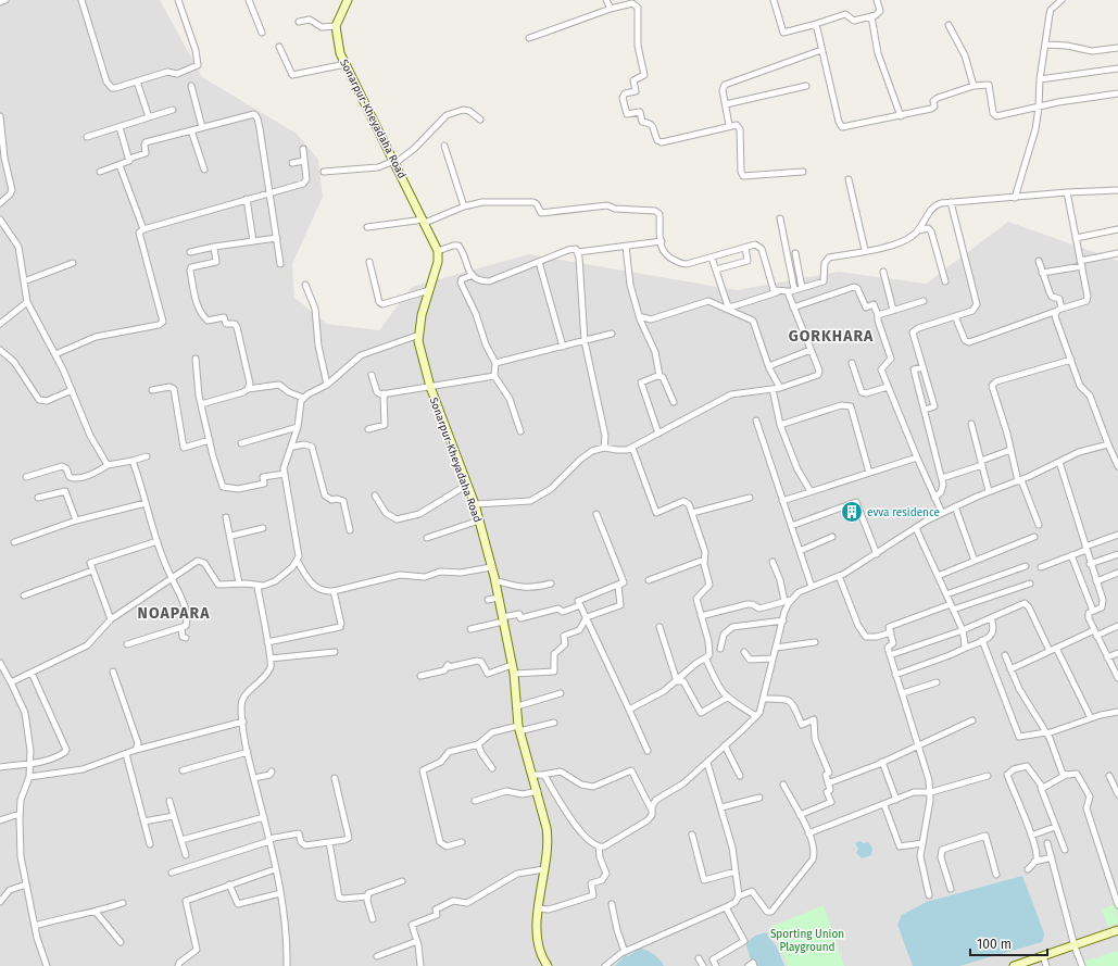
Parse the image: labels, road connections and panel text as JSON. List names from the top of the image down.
{
  "streets": {
    "main road": ["Sonarpur-Kheyadaha Road"]
  },
  "districts": ["GORKHARA", "NOAPARA"],
  "parks": ["Sporting Union Playground"],
  "places": {
    "building": ["evva residence"]
  },
  "scale_bar": "100 m"
}
